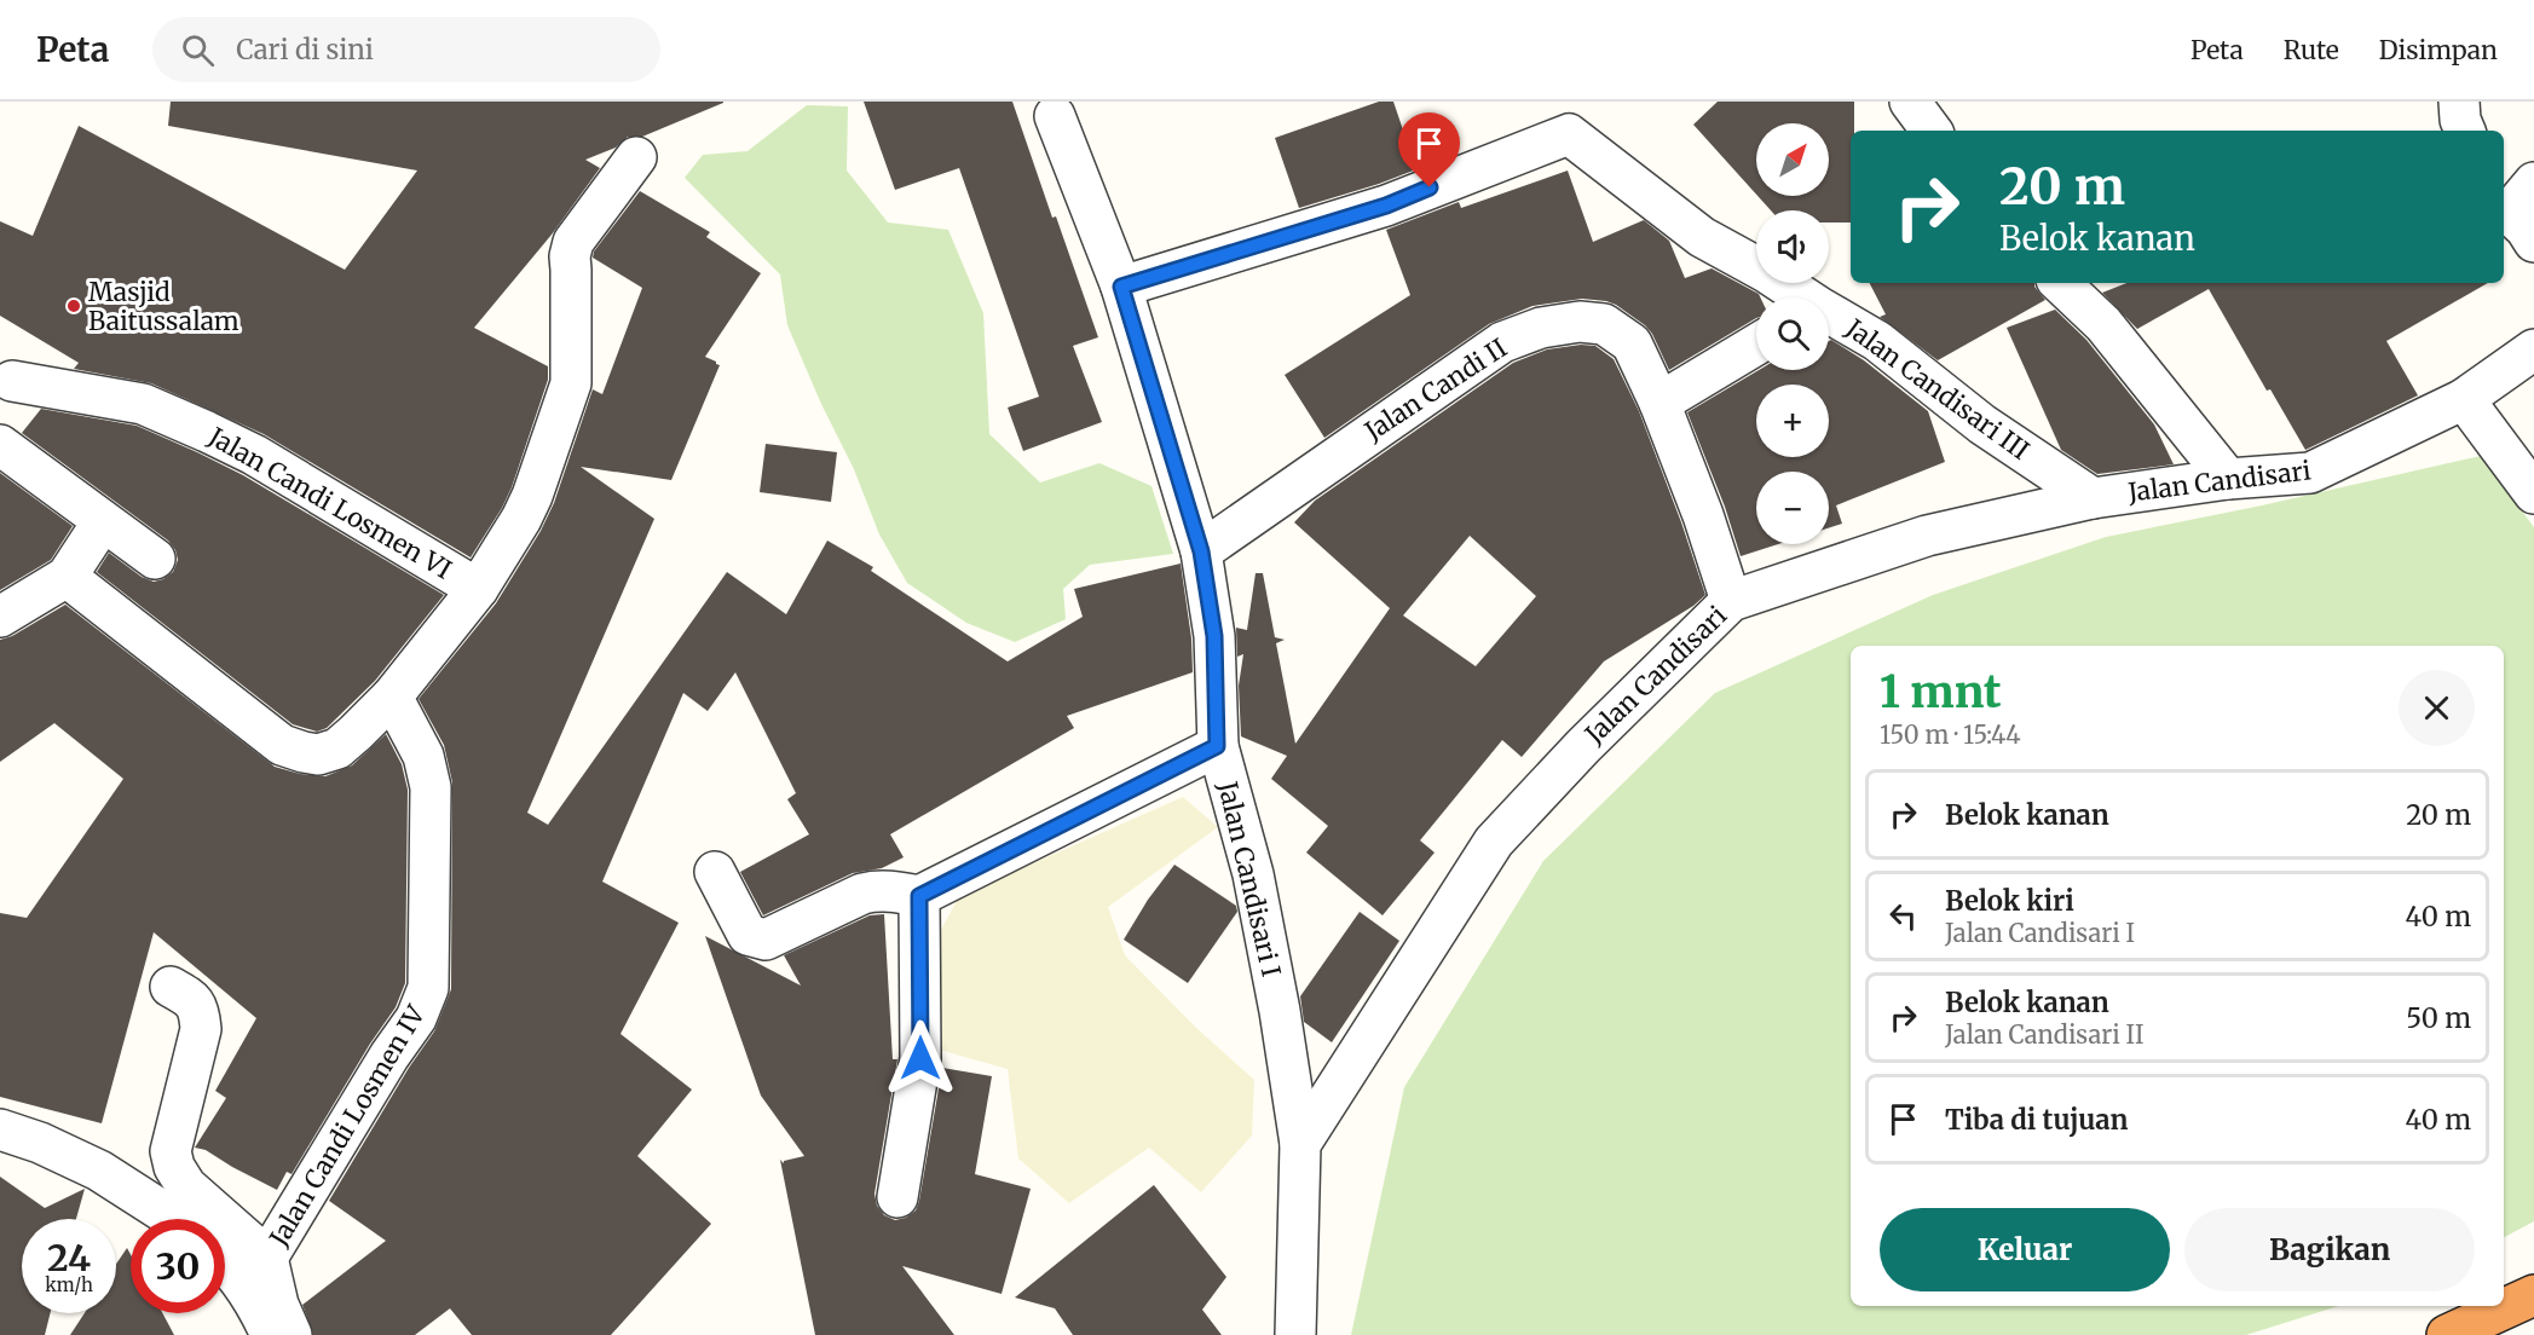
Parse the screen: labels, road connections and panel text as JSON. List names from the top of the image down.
{
  "streets": {
    "street": [
      "Jalan Candi II",
      "Jalan Candisari III",
      "Jalan Candisari",
      "Jalan Candi Losmen VI",
      "Jalan Candisari I",
      "Jalan Candi Losmen IV"
    ]
  },
  "crossings": [
    ["Jalan Candi II", "Jalan Candisari"],
    ["Jalan Candi II", "Jalan Candisari I"],
    ["Jalan Candisari III", "Jalan Candisari"],
    ["Jalan Candisari III", "Jalan Candisari I"],
    ["Jalan Candisari", "Jalan Candisari I"]
  ],
  "places": ["Masjid Baitussalam"],
  "north": "top right",
  "page": {
    "header": "Peta",
    "search": "Cari di sini",
    "nav": ["Peta", "Rute", "Disimpan"],
    "map_buttons": ["+", "−"],
    "turn": ["20 m", "Belok kanan"],
    "heading": ["1 mnt", "150 m · 15:44"],
    "list": [
      {
        "name": "Belok kanan",
        "value": "20 m"
      },
      {
        "name": "Belok kiri",
        "note": "Jalan Candisari I",
        "value": "40 m"
      },
      {
        "name": "Belok kanan",
        "note": "Jalan Candisari II",
        "value": "50 m"
      },
      {
        "name": "Tiba di tujuan",
        "value": "40 m"
      }
    ],
    "buttons": ["Keluar", "Bagikan"],
    "speed": "24 km/h",
    "limit": "30"
  }
}
